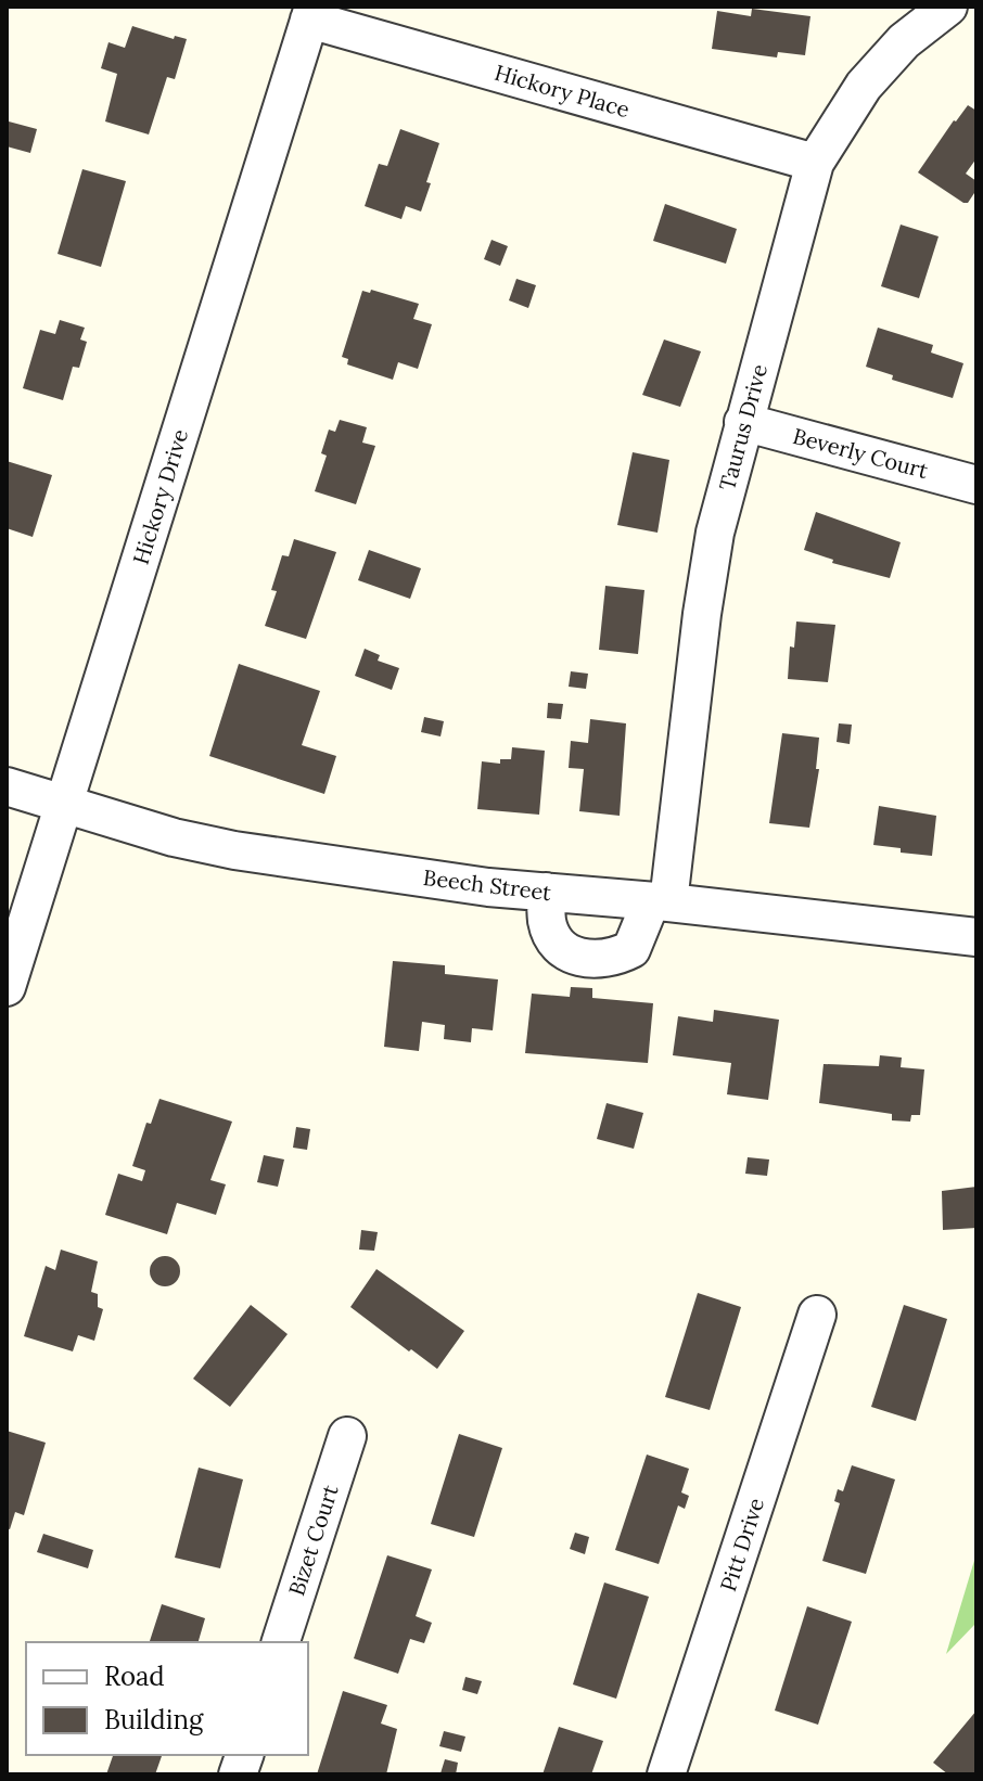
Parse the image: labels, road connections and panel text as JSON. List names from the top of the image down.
{
  "streets": {
    "street": [
      "Hickory Place",
      "Taurus Drive",
      "Beverly Court",
      "Hickory Drive",
      "Beech Street",
      "Bizet Court",
      "Pitt Drive"
    ]
  },
  "crossings": [
    ["Hickory Place", "Taurus Drive"],
    ["Hickory Place", "Hickory Drive"],
    ["Taurus Drive", "Beverly Court"],
    ["Taurus Drive", "Beech Street"],
    ["Hickory Drive", "Beech Street"]
  ],
  "legend": ["Road", "Building"]
}
